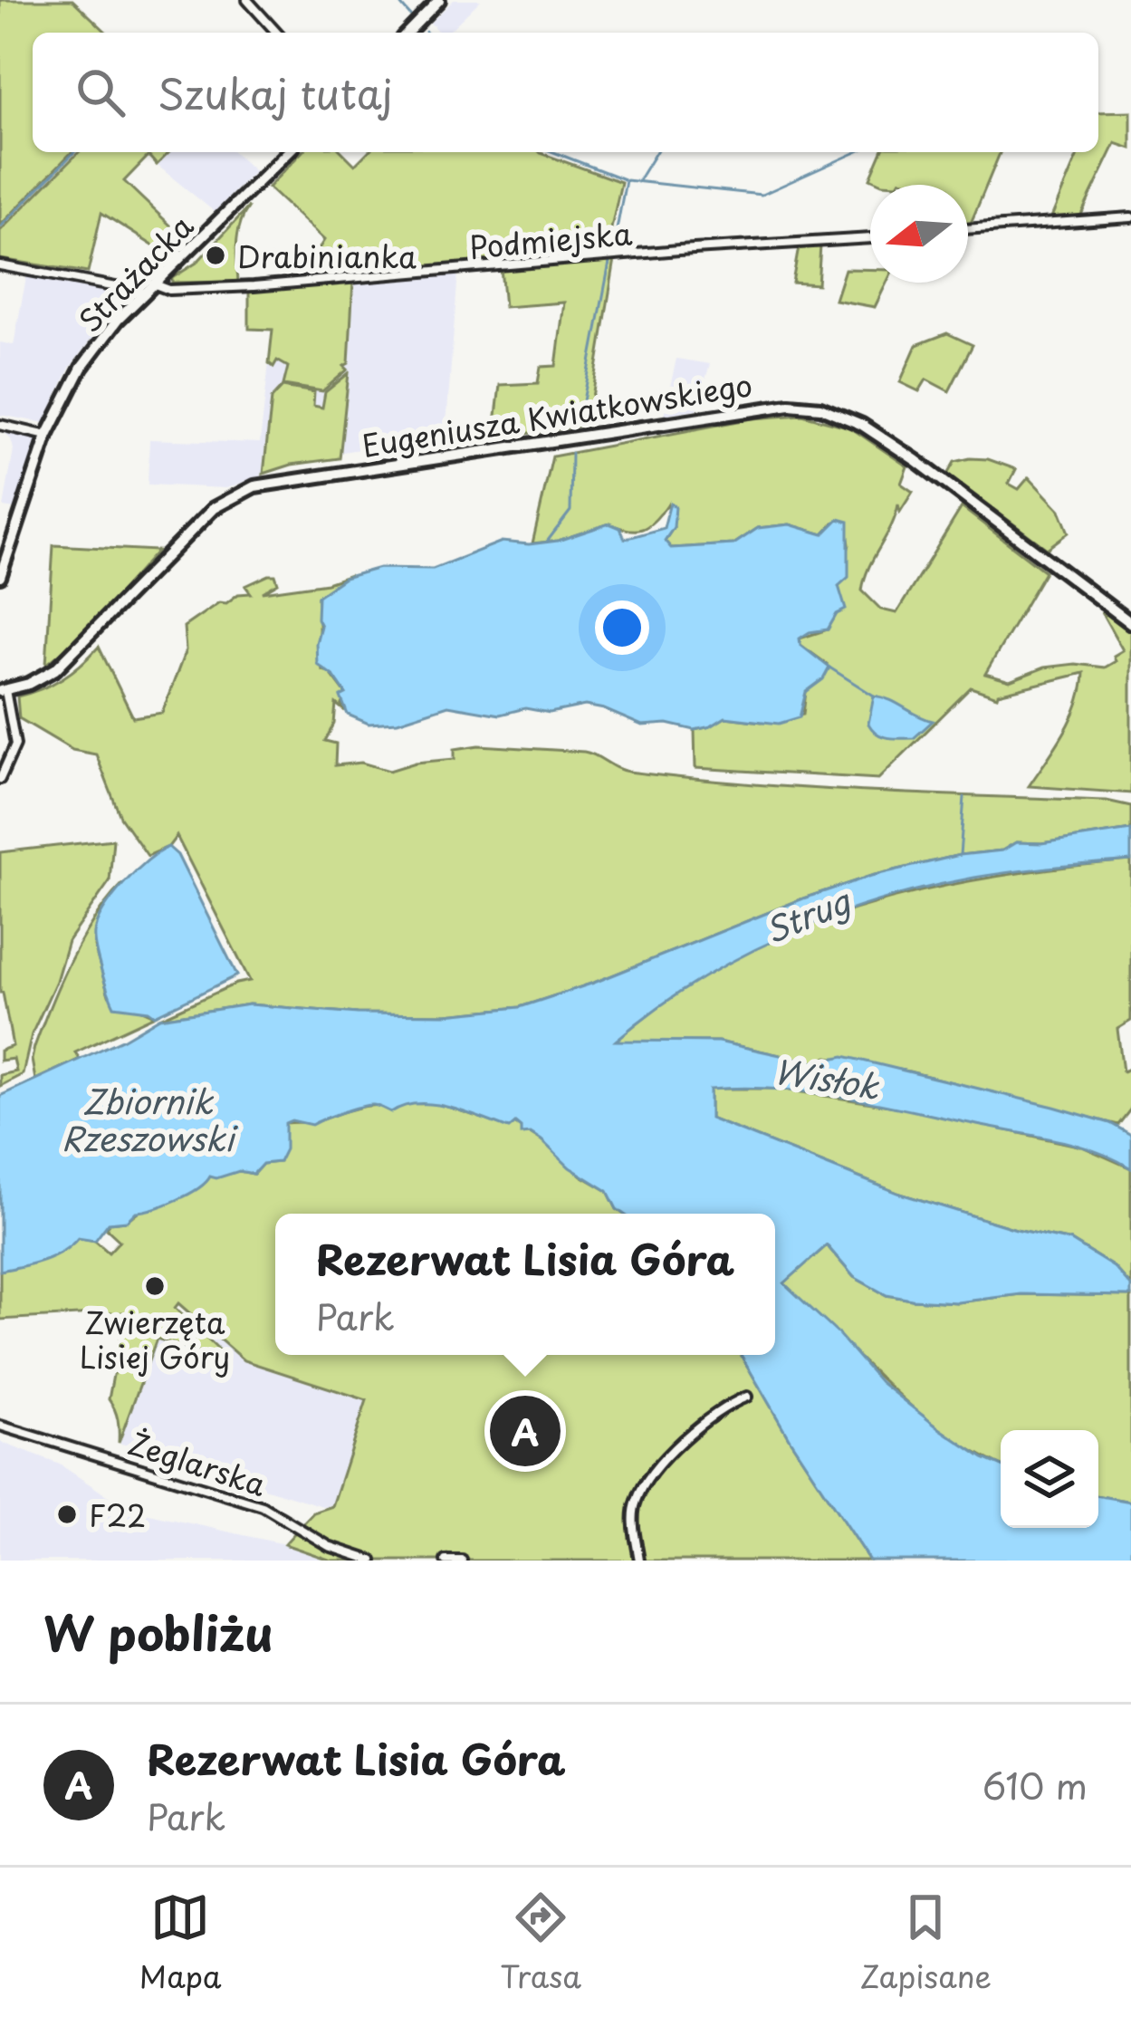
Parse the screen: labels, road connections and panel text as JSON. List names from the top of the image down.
{
  "streets": {
    "street": [
      "Podmiejska",
      "Strażacka",
      "Eugeniusza Kwiatkowskiego",
      "Żeglarska"
    ]
  },
  "crossings": [
    ["Podmiejska", "Strażacka"]
  ],
  "water": ["Strug", "Wisłok", "Zbiornik Rzeszowski"],
  "places": ["Drabinianka", "Zwierzęta Lisiej Góry", "F22"],
  "north": "left",
  "page": {
    "search": "Szukaj tutaj",
    "popup": ["Rezerwat Lisia Góra", "Park"],
    "pins": "A",
    "heading": "W pobliżu",
    "list": [
      {
        "mark": "A",
        "name": "Rezerwat Lisia Góra",
        "note": "Park",
        "value": "610 m"
      }
    ],
    "nav": ["Mapa", "Trasa", "Zapisane"]
  }
}
